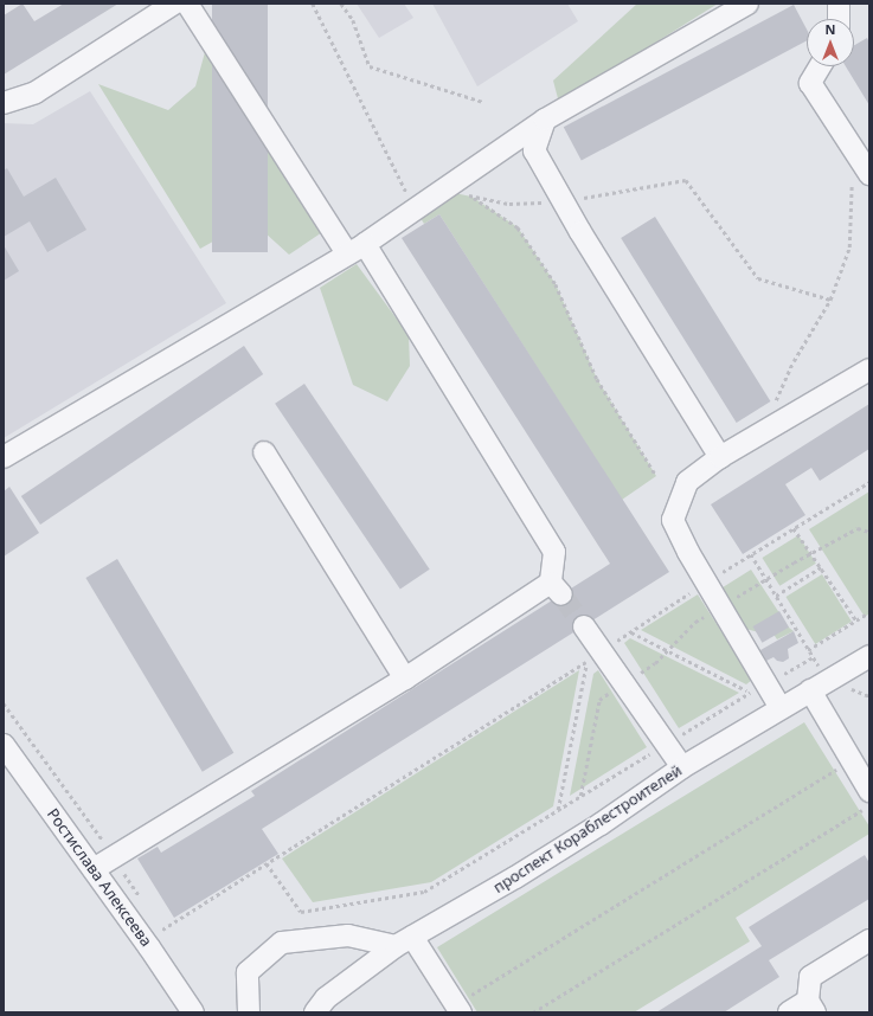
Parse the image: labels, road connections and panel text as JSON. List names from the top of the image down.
{
  "streets": {
    "street": ["проспект Кораблестроителей", "Ростислава Алексеева"]
  },
  "north": "top"
}
